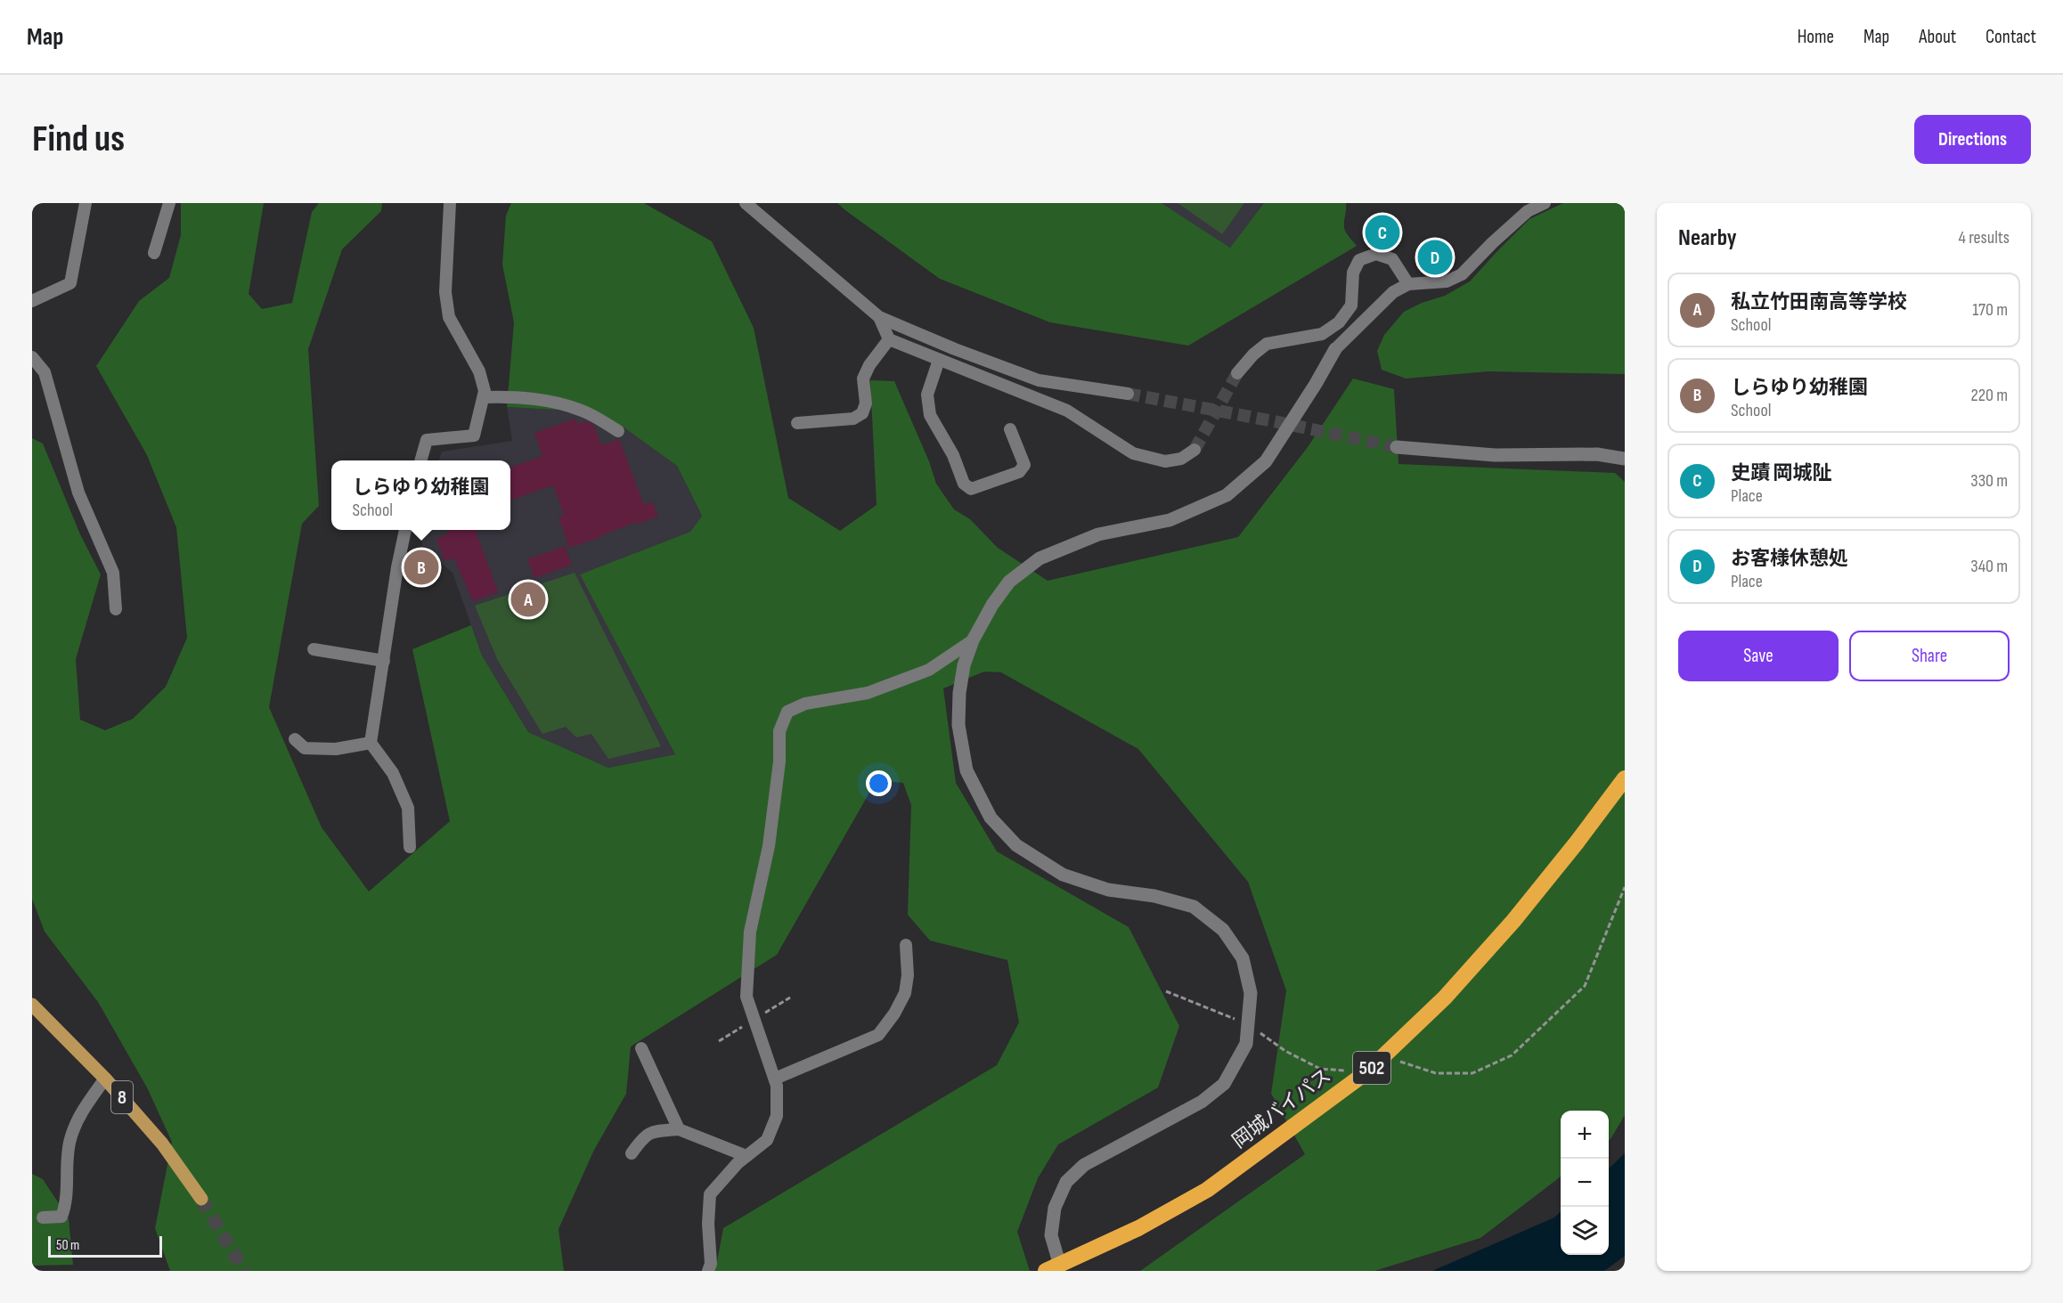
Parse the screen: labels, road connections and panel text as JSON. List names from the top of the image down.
{
  "streets": {
    "highway": ["502", "岡城バイパス"],
    "main road": ["8"]
  },
  "scale_bar": "50 m",
  "page": {
    "header": "Map",
    "nav": [
      "Home",
      "Map",
      "About",
      "Contact"
    ],
    "buttons": [
      "Directions",
      ["Save", "Share"]
    ],
    "title": "Find us",
    "heading": ["Nearby", "4 results"],
    "pins": [
      "C",
      "D",
      "B",
      "A"
    ],
    "list": [
      {
        "mark": "A",
        "name": "私立竹田南高等学校",
        "note": "School",
        "value": "170 m"
      },
      {
        "mark": "B",
        "name": "しらゆり幼稚園",
        "note": "School",
        "value": "220 m"
      },
      {
        "mark": "C",
        "name": "史蹟 岡城阯",
        "note": "Place",
        "value": "330 m"
      },
      {
        "mark": "D",
        "name": "お客様休憩処",
        "note": "Place",
        "value": "340 m"
      }
    ],
    "popup": ["しらゆり幼稚園", "School"],
    "map_buttons": ["+", "−"],
    "scale": "50 m"
  }
}
